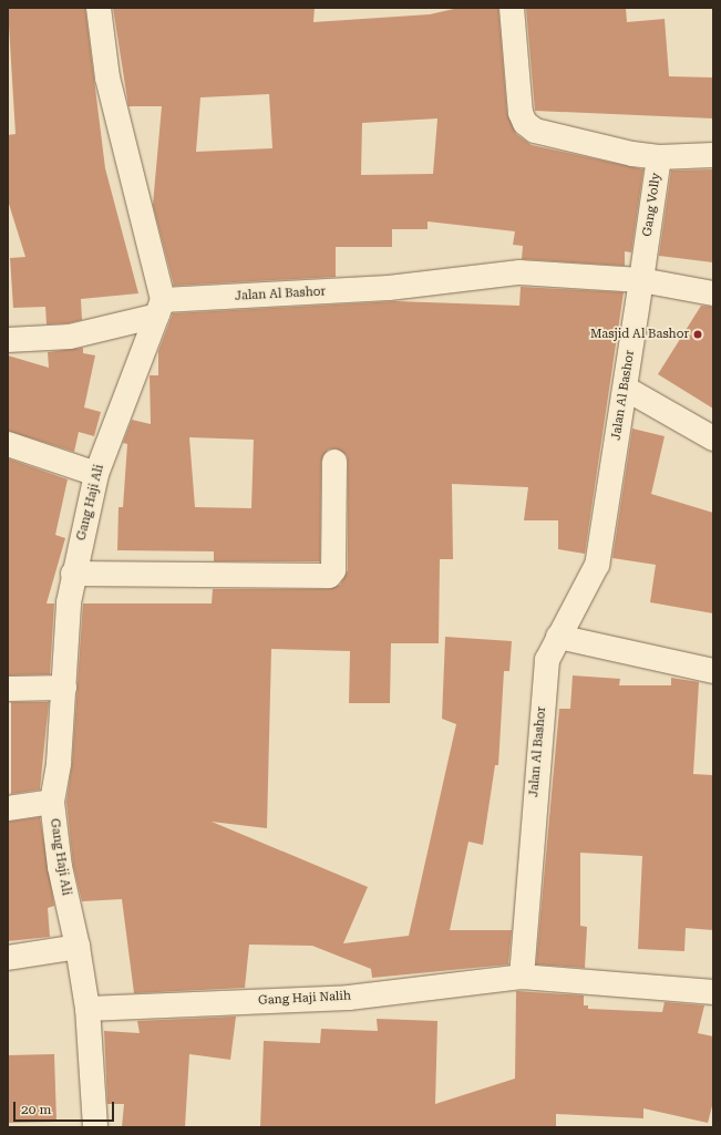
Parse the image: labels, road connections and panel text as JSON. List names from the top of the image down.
{
  "streets": {
    "street": [
      "Gang Volly",
      "Jalan Al Bashor",
      "Gang Haji Ali",
      "Gang Haji Nalih"
    ]
  },
  "crossings": [
    ["Gang Volly", "Jalan Al Bashor"],
    ["Jalan Al Bashor", "Gang Haji Ali"],
    ["Jalan Al Bashor", "Gang Haji Nalih"],
    ["Gang Haji Ali", "Gang Haji Nalih"]
  ],
  "places": ["Masjid Al Bashor"],
  "scale_bar": "20 m"
}
